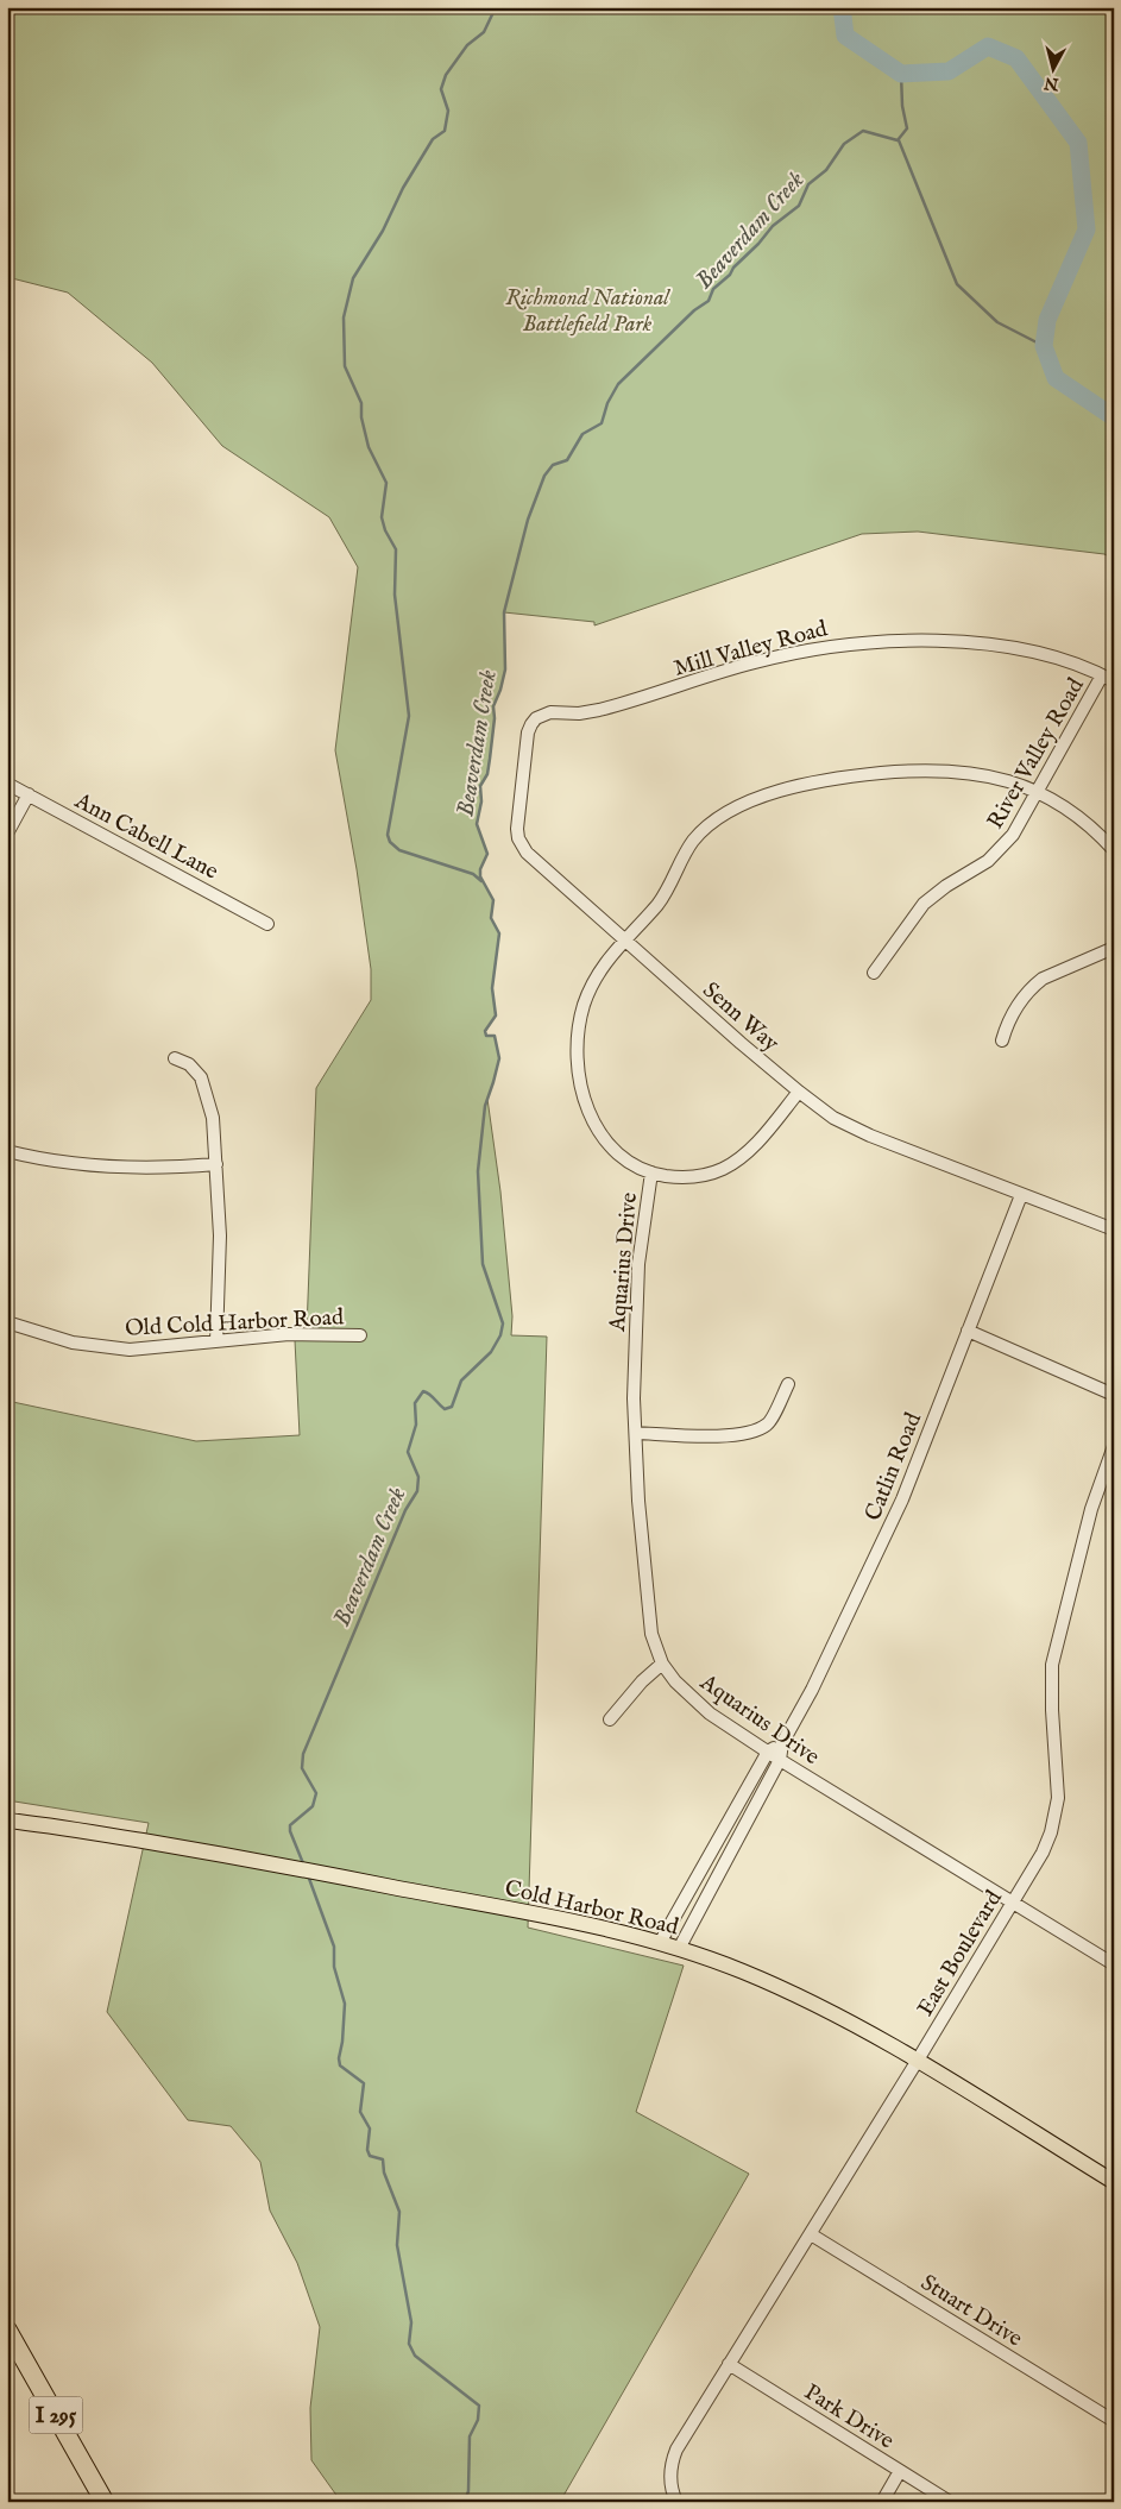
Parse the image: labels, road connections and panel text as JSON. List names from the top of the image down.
{
  "streets": {
    "highway": ["I 295"],
    "main road": ["Cold Harbor Road"],
    "street": [
      "Mill Valley Road",
      "River Valley Road",
      "Ann Cabell Lane",
      "Senn Way",
      "Aquarius Drive",
      "Old Cold Harbor Road",
      "Catlin Road",
      "East Boulevard",
      "Stuart Drive",
      "Park Drive"
    ]
  },
  "crossings": [
    ["Mill Valley Road", "River Valley Road"],
    ["Mill Valley Road", "Senn Way"],
    ["Senn Way", "Catlin Road"],
    ["Aquarius Drive", "Catlin Road"],
    ["Aquarius Drive", "East Boulevard"],
    ["Catlin Road", "Cold Harbor Road"],
    ["Cold Harbor Road", "East Boulevard"],
    ["East Boulevard", "Stuart Drive"],
    ["East Boulevard", "Park Drive"]
  ],
  "water": ["Beaverdam Creek"],
  "parks": ["Richmond National Battlefield Park"],
  "north": "bottom"
}
